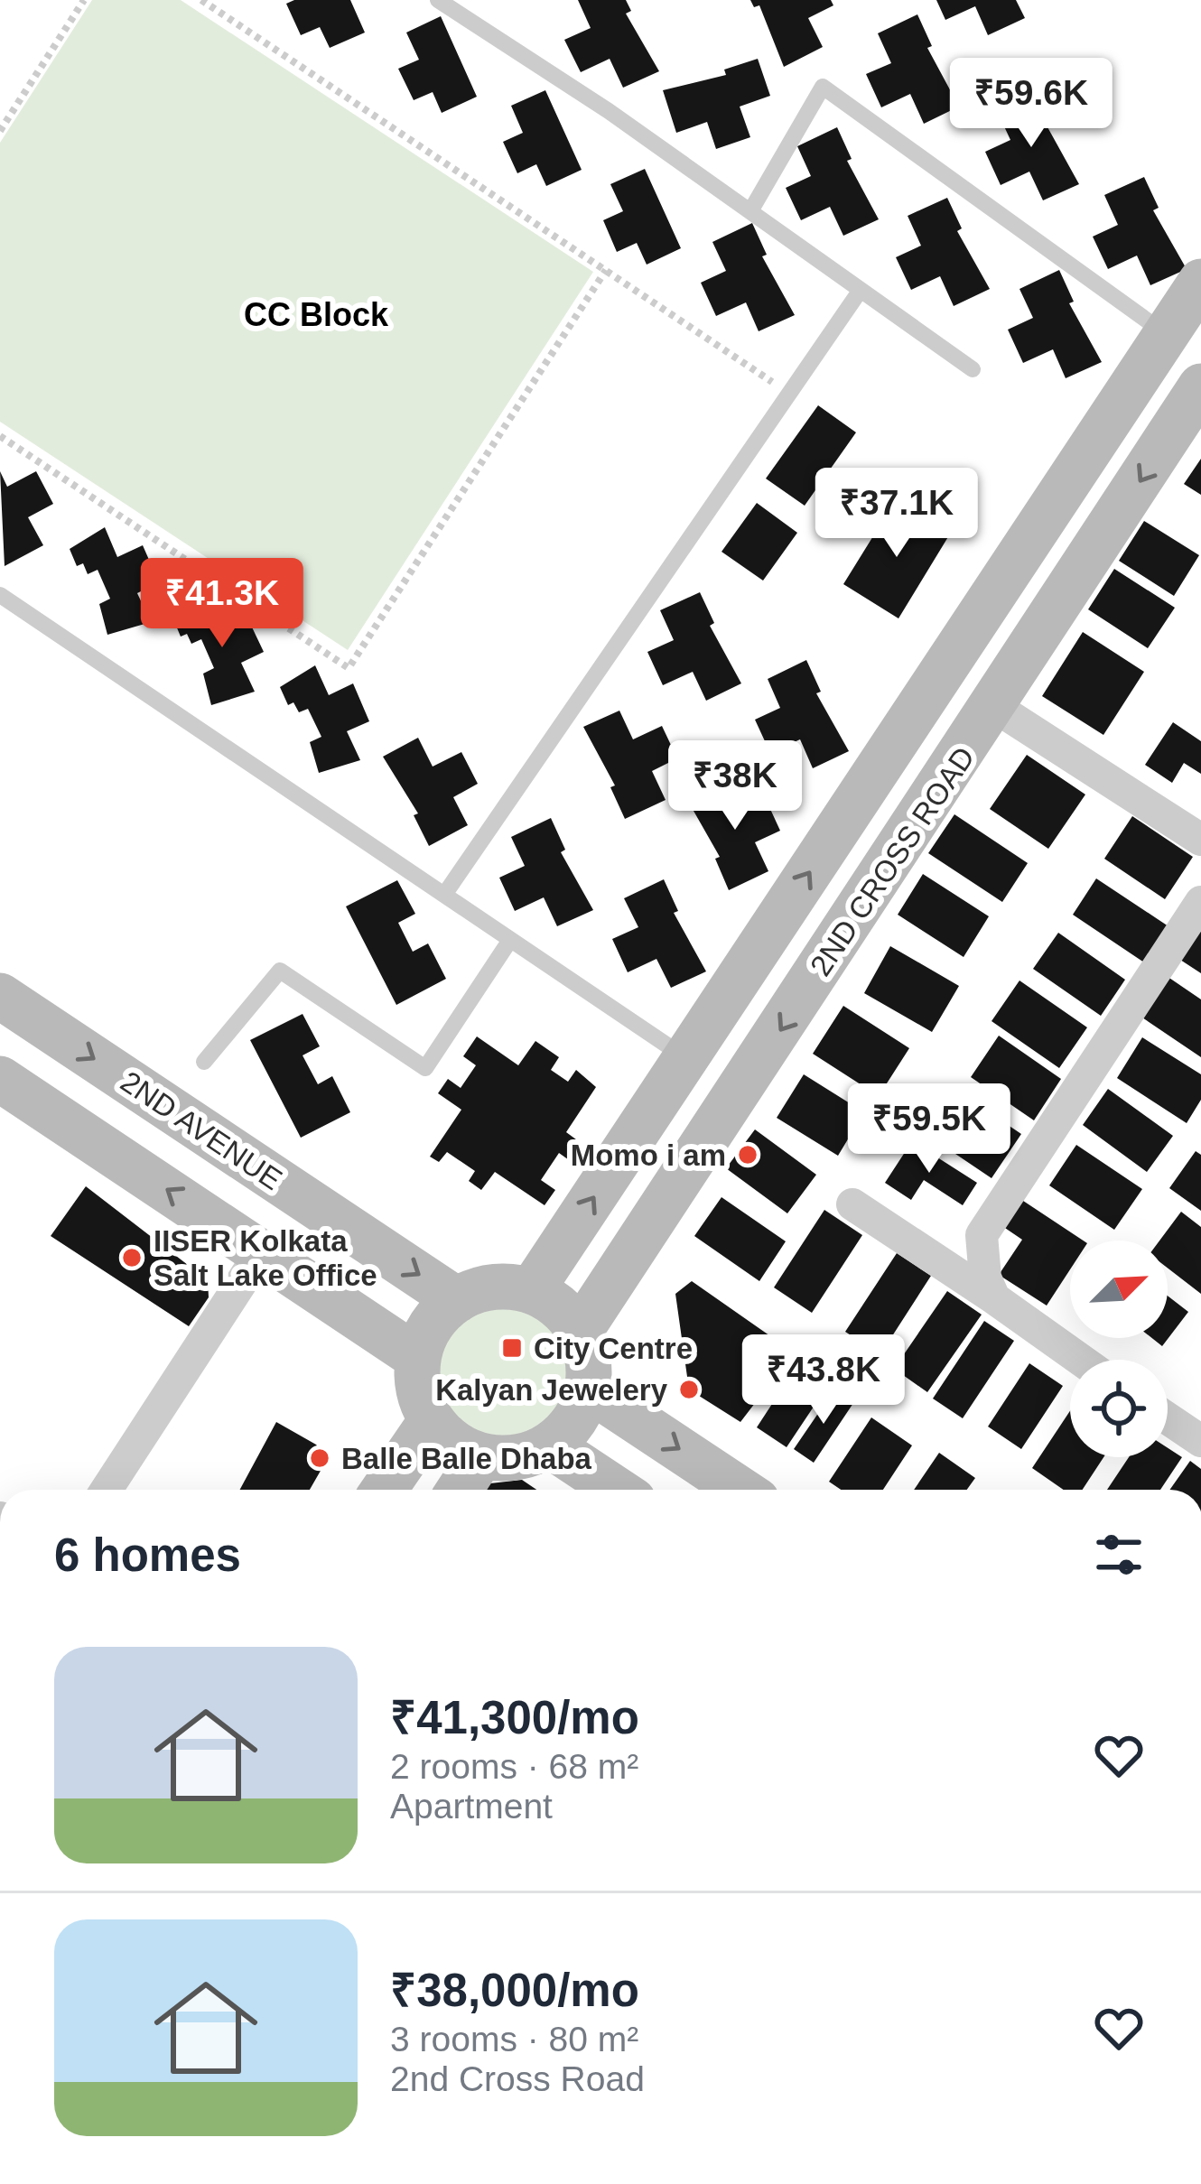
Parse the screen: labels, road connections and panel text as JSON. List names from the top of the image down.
{
  "streets": {
    "street": ["2ND CROSS ROAD", "2ND AVENUE"]
  },
  "crossings": [
    ["2ND CROSS ROAD", "2ND AVENUE"]
  ],
  "districts": ["CC Block"],
  "places": {
    "other": [
      "Momo i am",
      "IISER Kolkata Salt Lake Office",
      "Kalyan Jewelery",
      "Balle Balle Dhaba"
    ],
    "transit": ["City Centre"]
  },
  "north": "top right",
  "page": {
    "price": [
      "₹59.6K",
      "₹37.1K",
      "₹41.3K",
      "₹38K",
      "₹59.5K",
      "₹43.8K"
    ],
    "heading": "6 homes",
    "list": [
      {
        "name": "₹41,300/mo",
        "note": "2 rooms · 68 m² · Apartment"
      },
      {
        "name": "₹38,000/mo",
        "note": "3 rooms · 80 m² · 2nd Cross Road"
      }
    ]
  }
}
